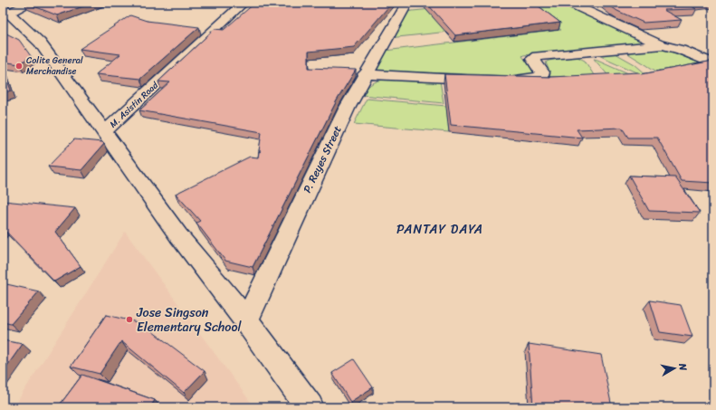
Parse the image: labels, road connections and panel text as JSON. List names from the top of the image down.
{
  "streets": {
    "street": ["M. Asistin Road", "P. Reyes Street"]
  },
  "districts": ["PANTAY DAYA"],
  "places": ["Colite General Merchandise", "Jose Singson Elementary School"],
  "north": "right"
}
